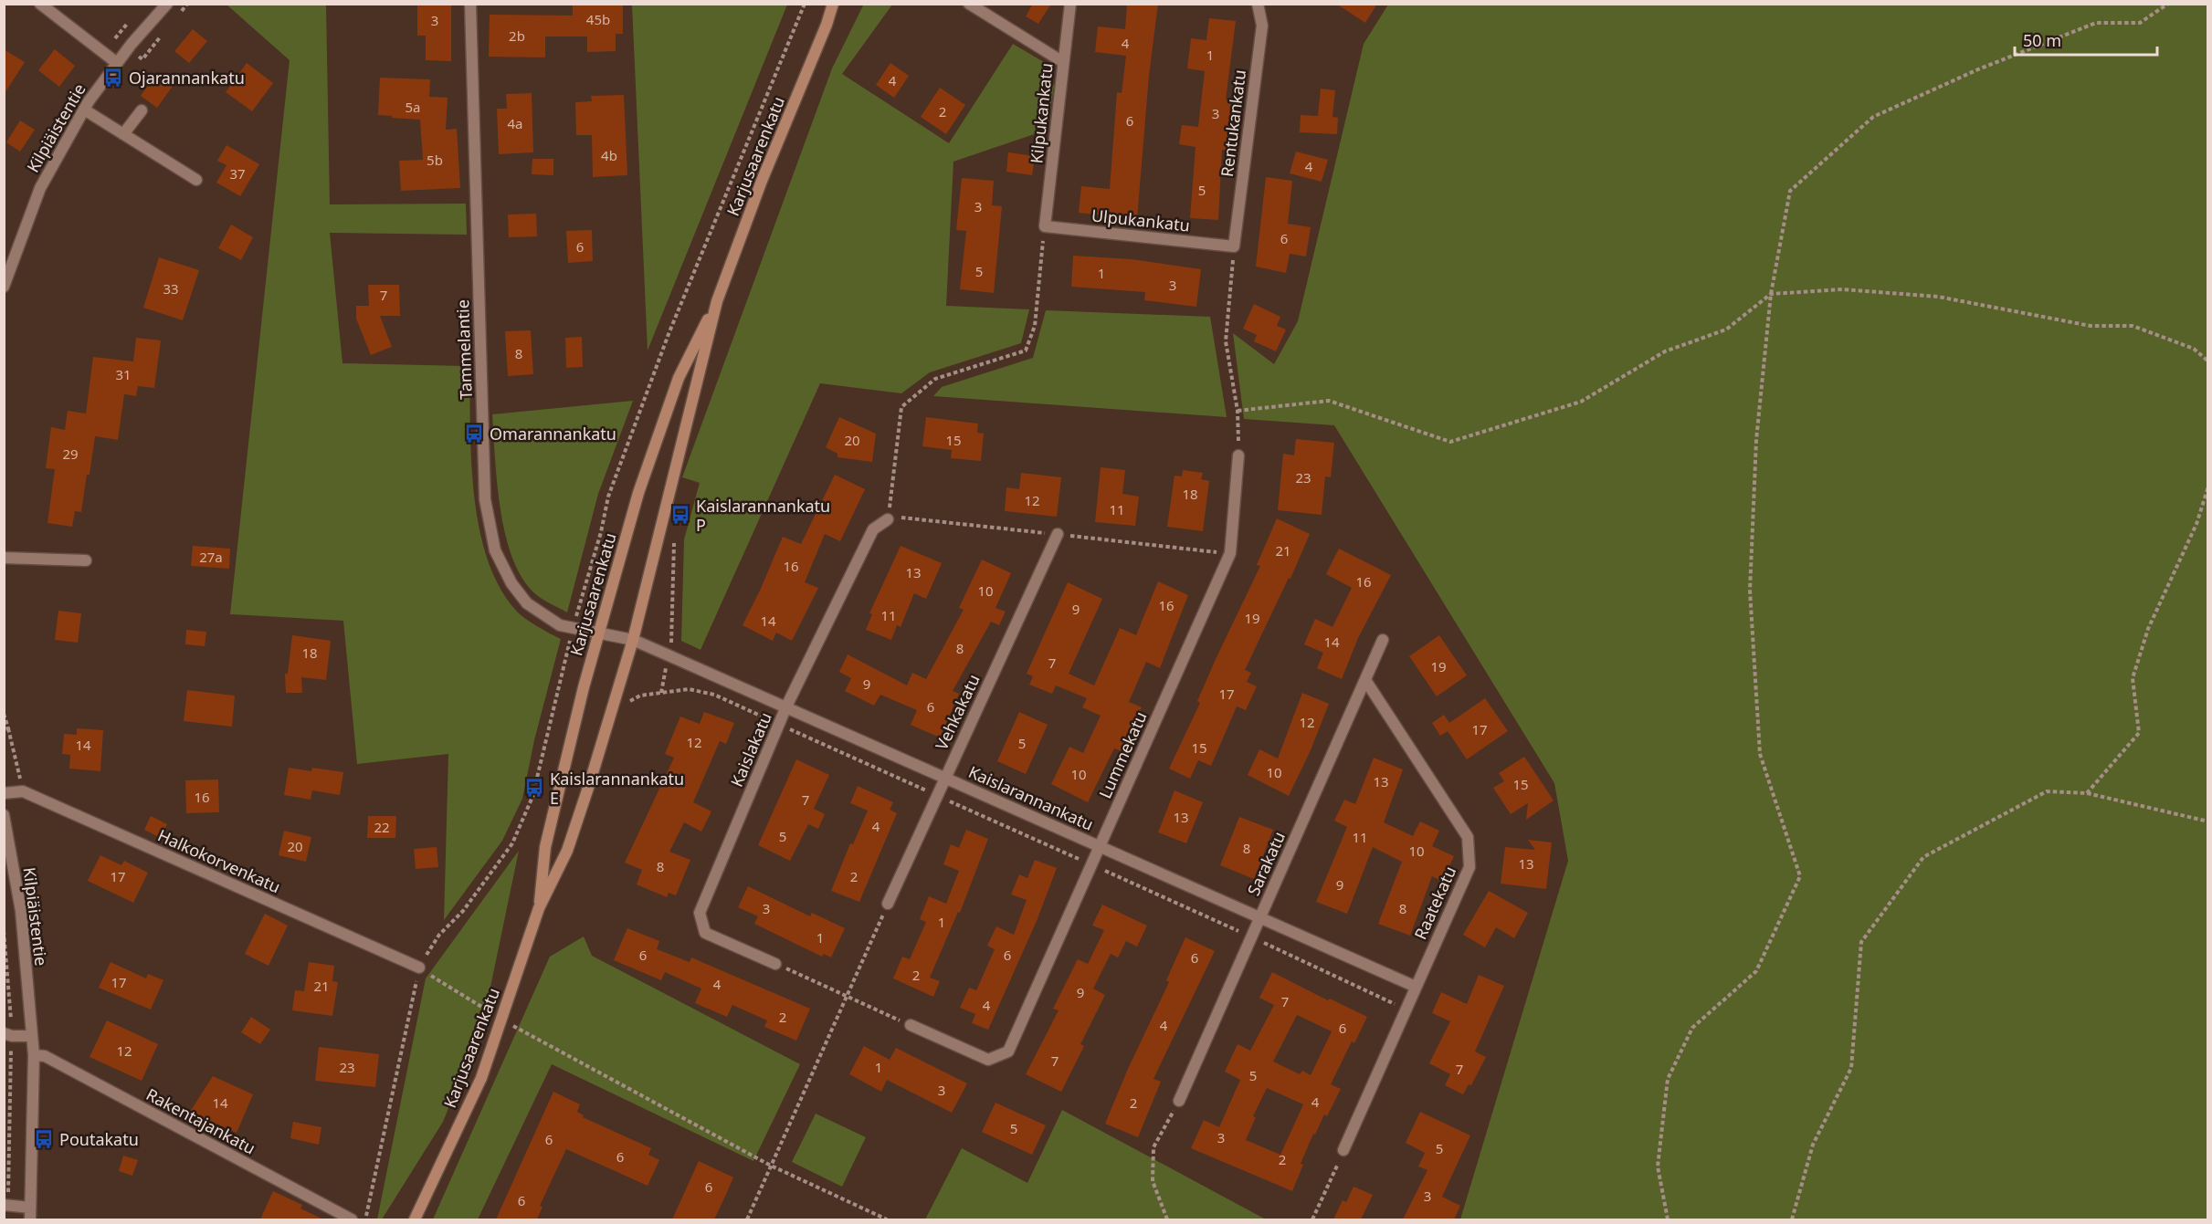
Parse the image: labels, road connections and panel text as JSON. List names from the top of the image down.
{
  "streets": {
    "street": [
      "Kilpukankatu",
      "Rentukankatu",
      "Kilpiäistentie",
      "Karjusaarenkatu",
      "Ulpukankatu",
      "Tammelantie",
      "Vehkakatu",
      "Kaislakatu",
      "Lummekatu",
      "Kaislarannankatu",
      "Halkokorvenkatu",
      "Sarakatu",
      "Raatekatu",
      "Rakentajankatu"
    ]
  },
  "crossings": [
    ["Kilpukankatu", "Ulpukankatu"],
    ["Rentukankatu", "Ulpukankatu"],
    ["Kilpiäistentie", "Rakentajankatu"],
    ["Karjusaarenkatu", "Tammelantie"],
    ["Karjusaarenkatu", "Kaislarannankatu"],
    ["Tammelantie", "Kaislarannankatu"],
    ["Vehkakatu", "Kaislarannankatu"],
    ["Kaislakatu", "Kaislarannankatu"],
    ["Lummekatu", "Kaislarannankatu"],
    ["Kaislarannankatu", "Sarakatu"],
    ["Kaislarannankatu", "Raatekatu"],
    ["Sarakatu", "Raatekatu"]
  ],
  "places": {
    "bus stop": [
      "Ojarannankatu",
      "Omarannankatu",
      "Kaislarannankatu P",
      "Kaislarannankatu E",
      "Poutakatu"
    ]
  },
  "house_numbers": [
    "45b",
    "3",
    "2b",
    "4",
    "1",
    "4",
    "5a",
    "2",
    "3",
    "6",
    "4a",
    "4b",
    "5b",
    "4",
    "37",
    "5",
    "3",
    "6",
    "6",
    "5",
    "1",
    "3",
    "33",
    "7",
    "8",
    "31",
    "20",
    "15",
    "29",
    "23",
    "18",
    "12",
    "11",
    "21",
    "27a",
    "16",
    "13",
    "16",
    "10",
    "16",
    "9",
    "11",
    "19",
    "14",
    "14",
    "8",
    "18",
    "7",
    "19",
    "9",
    "17",
    "6",
    "12",
    "17",
    "12",
    "5",
    "14",
    "15",
    "10",
    "10",
    "13",
    "15",
    "16",
    "7",
    "13",
    "4",
    "22",
    "5",
    "11",
    "20",
    "8",
    "10",
    "13",
    "8",
    "17",
    "2",
    "9",
    "3",
    "8",
    "1",
    "1",
    "6",
    "6",
    "6",
    "2",
    "17",
    "4",
    "21",
    "9",
    "7",
    "4",
    "2",
    "4",
    "6",
    "12",
    "7",
    "23",
    "1",
    "7",
    "5",
    "3",
    "4",
    "14",
    "2",
    "5",
    "3",
    "6",
    "5",
    "6",
    "2",
    "6",
    "3",
    "6"
  ],
  "scale_bar": "50 m"
}
